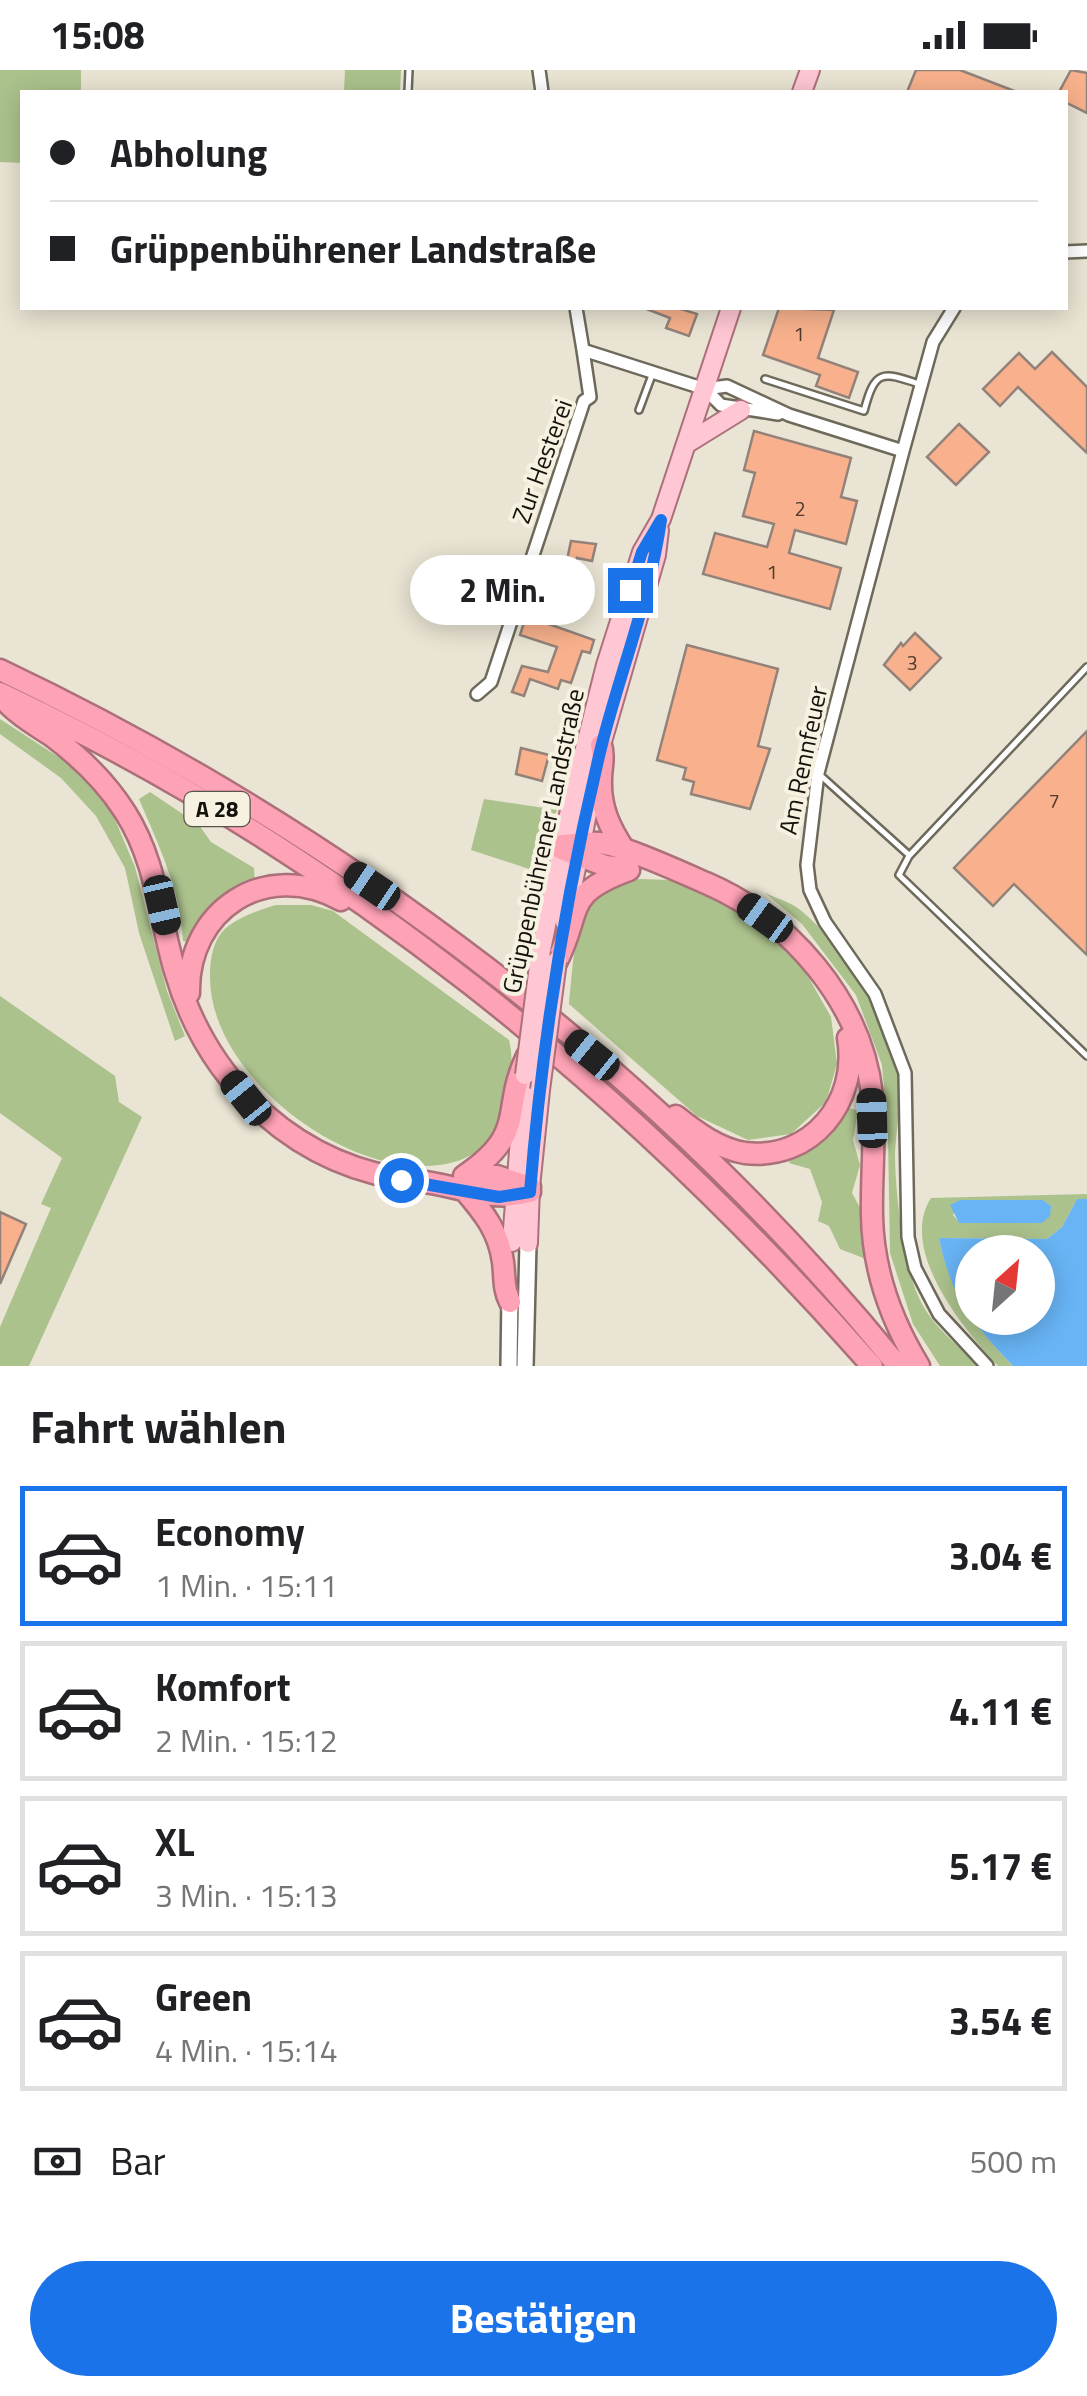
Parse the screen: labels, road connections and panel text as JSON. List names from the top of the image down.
{
  "streets": {
    "highway": ["A 28"],
    "main road": ["Grüppenbührener Landstraße"],
    "street": ["Zur Hesterei", "Am Rennfeuer"]
  },
  "house_numbers": [
    "1",
    "2",
    "1",
    "3",
    "7"
  ],
  "north": "top right",
  "page": {
    "status": "15:08",
    "banner": ["Abholung", "Grüppenbührener Landstraße"],
    "bubble": "2 Min.",
    "heading": "Fahrt wählen",
    "list": [
      {
        "name": "Economy",
        "note": "1 Min. · 15:11",
        "value": "3.04 €"
      },
      {
        "name": "Komfort",
        "note": "2 Min. · 15:12",
        "value": "4.11 €"
      },
      {
        "name": "XL",
        "note": "3 Min. · 15:13",
        "value": "5.17 €"
      },
      {
        "name": "Green",
        "note": "4 Min. · 15:14",
        "value": "3.54 €"
      }
    ],
    "pay": ["Bar", "500 m"],
    "buttons": "Bestätigen"
  }
}
